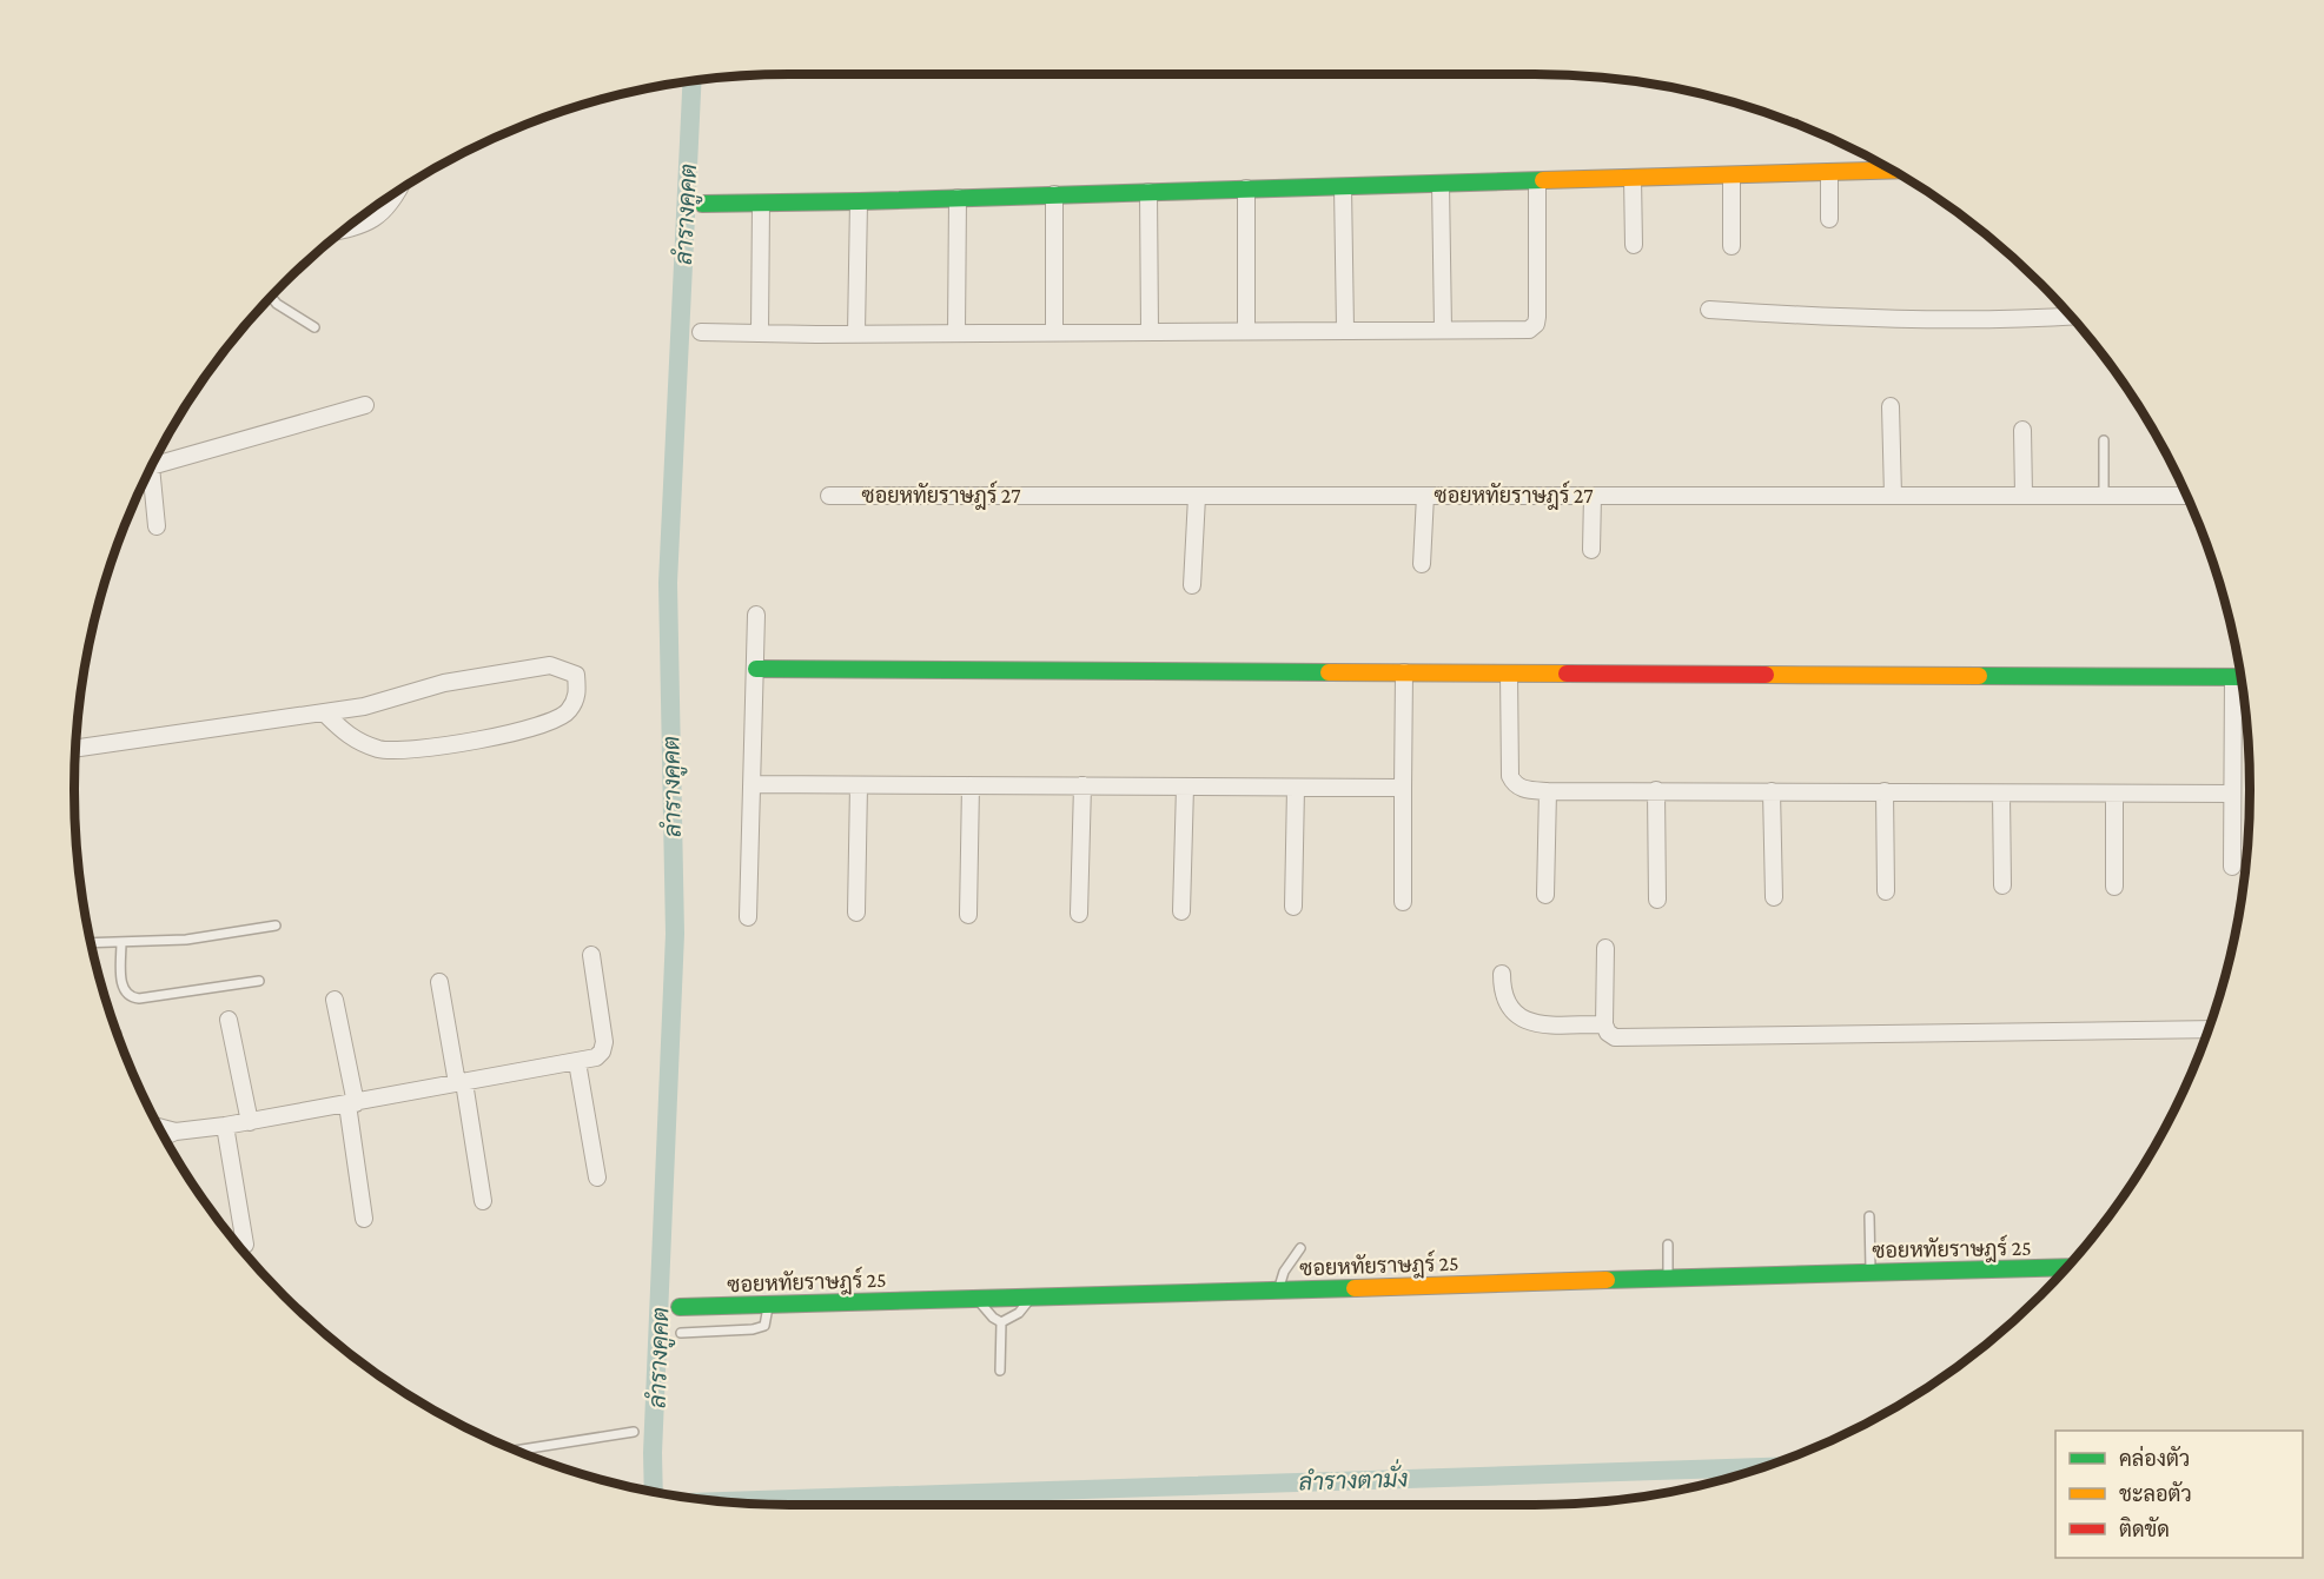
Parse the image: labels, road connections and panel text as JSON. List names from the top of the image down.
{
  "streets": {
    "street": ["ซอยหทัยราษฎร์ 27", "ซอยหทัยราษฎร์ 25"]
  },
  "water": ["ลำรางคูคต", "ลำรางตามั่ง"],
  "legend": ["คล่องตัว", "ชะลอตัว", "ติดขัด"]
}
